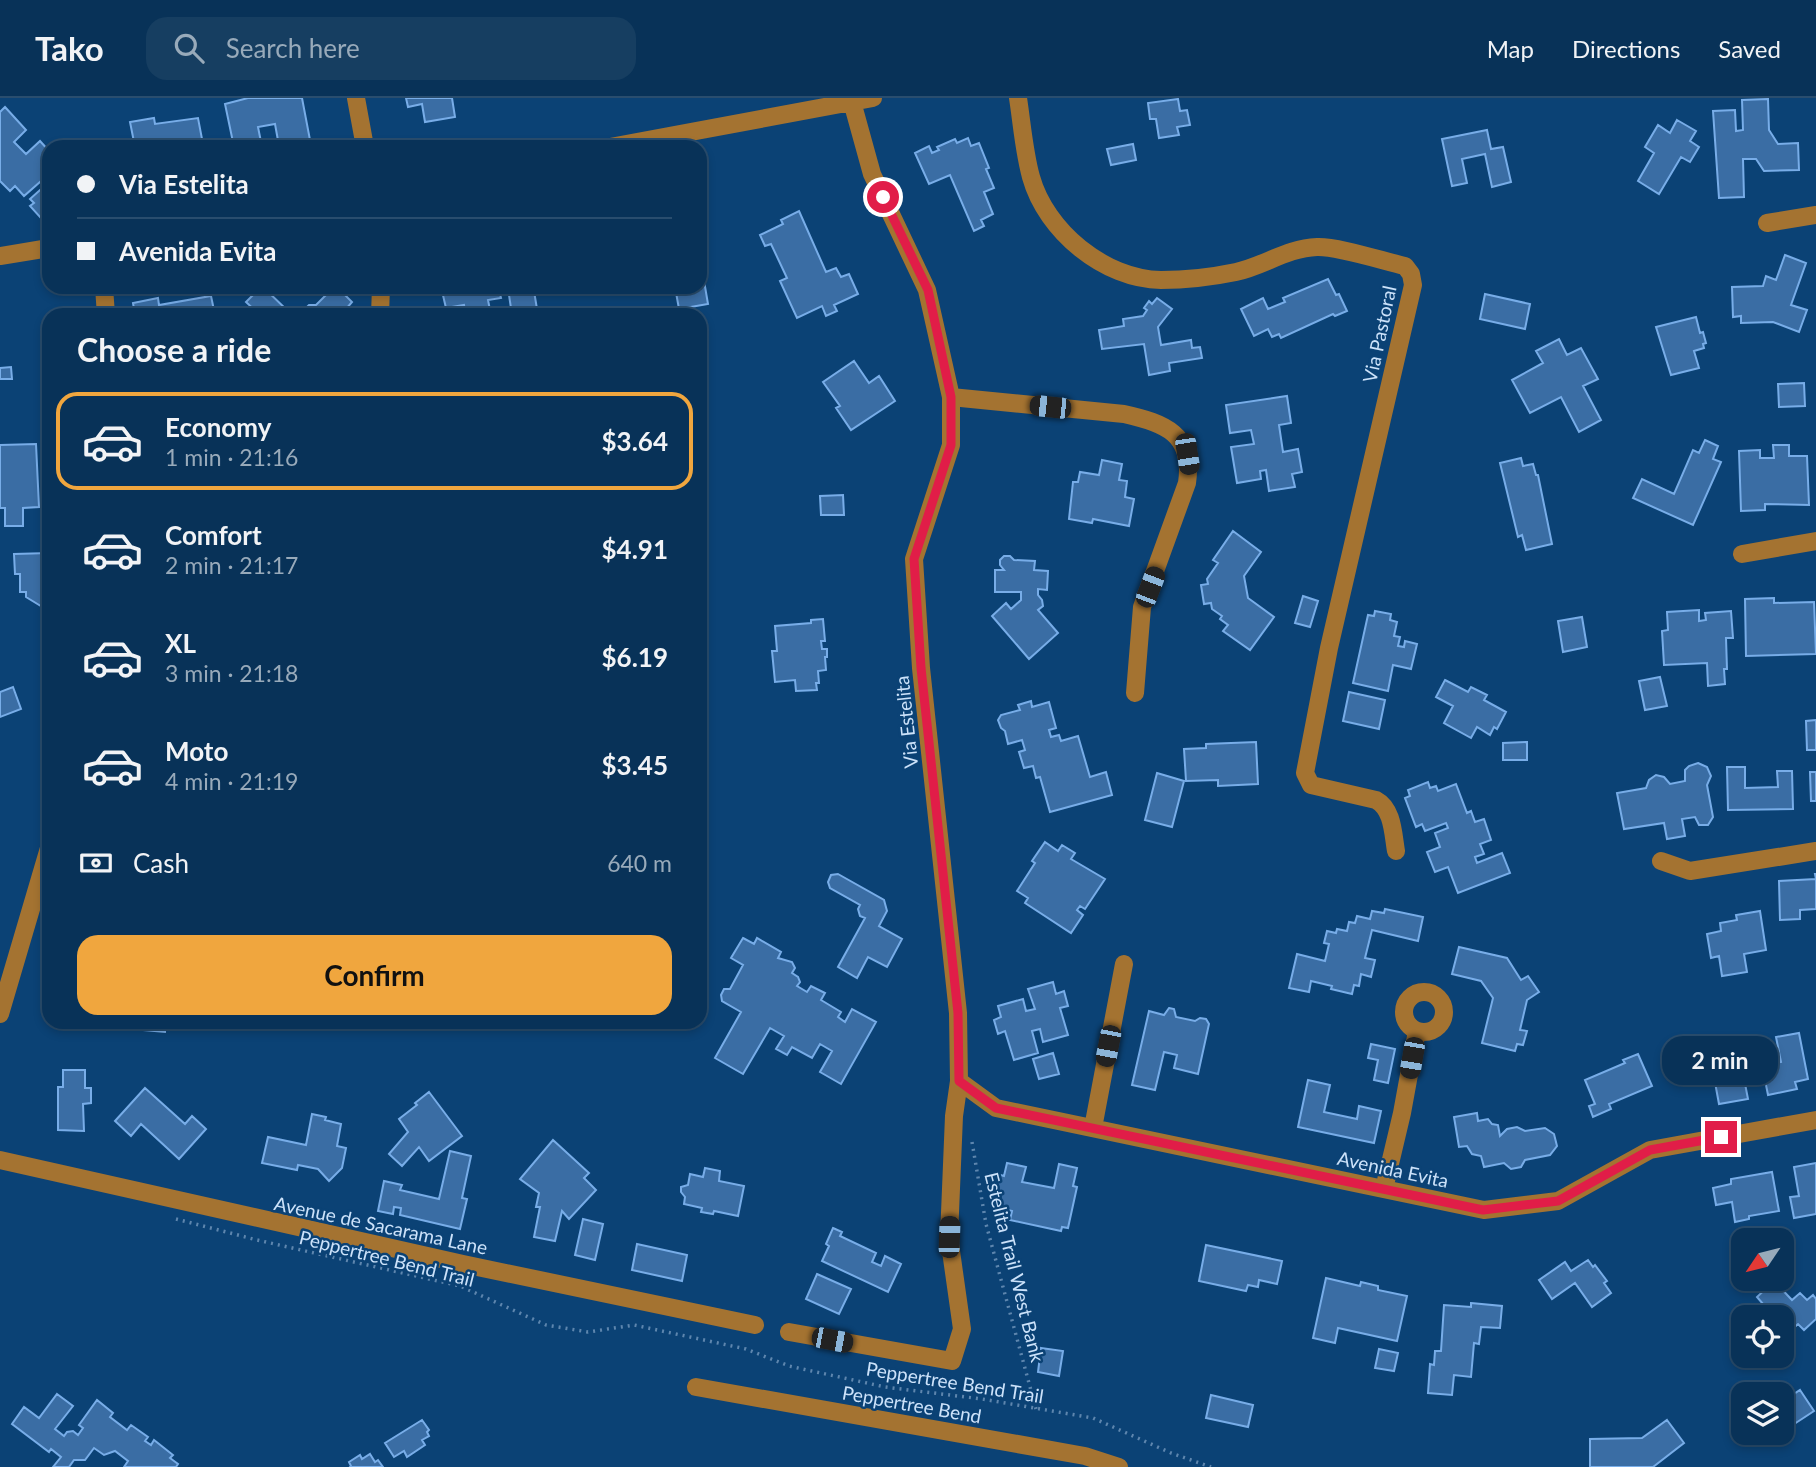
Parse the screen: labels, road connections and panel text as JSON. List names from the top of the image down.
{
  "streets": {
    "street": [
      "Via Pastoral",
      "Via Estelita",
      "Avenida Evita",
      "Avenue de Sacarama Lane",
      "Peppertree Bend"
    ],
    "path": ["Peppertree Bend Trail", "Estelita Trail West Bank"]
  },
  "crossings": [
    ["Via Estelita", "Avenida Evita"],
    ["Peppertree Bend Trail", "Estelita Trail West Bank"]
  ],
  "north": "bottom left",
  "page": {
    "header": "Tako",
    "search": "Search here",
    "nav": ["Map", "Directions", "Saved"],
    "banner": ["Via Estelita", "Avenida Evita"],
    "heading": "Choose a ride",
    "list": [
      {
        "name": "Economy",
        "note": "1 min · 21:16",
        "value": "$3.64"
      },
      {
        "name": "Comfort",
        "note": "2 min · 21:17",
        "value": "$4.91"
      },
      {
        "name": "XL",
        "note": "3 min · 21:18",
        "value": "$6.19"
      },
      {
        "name": "Moto",
        "note": "4 min · 21:19",
        "value": "$3.45"
      }
    ],
    "pay": ["Cash", "640 m"],
    "buttons": "Confirm",
    "bubble": "2 min"
  }
}
